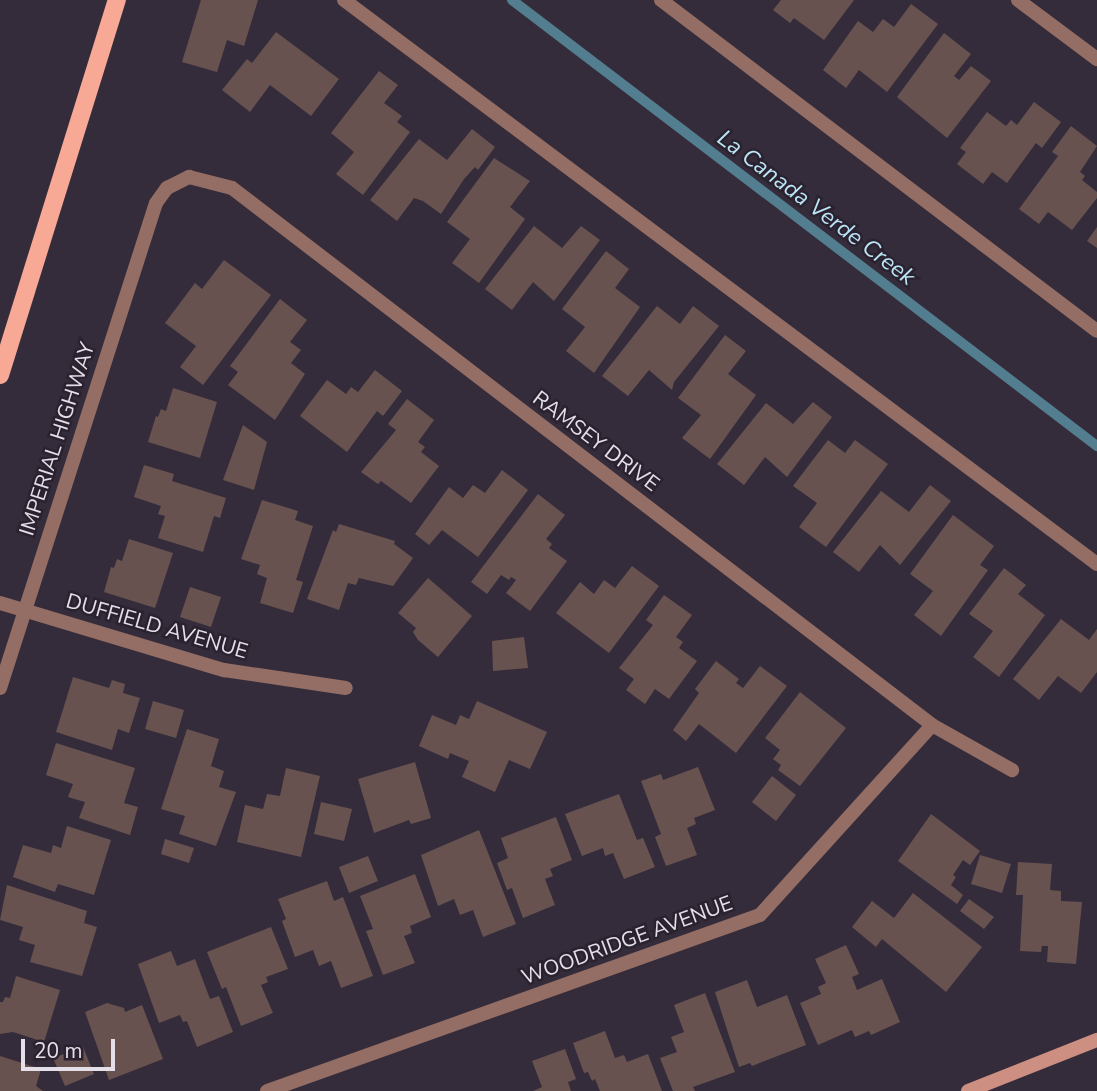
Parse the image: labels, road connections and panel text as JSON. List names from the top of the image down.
{
  "streets": {
    "street": [
      "IMPERIAL HIGHWAY",
      "RAMSEY DRIVE",
      "DUFFIELD AVENUE",
      "WOODRIDGE AVENUE"
    ]
  },
  "crossings": [
    ["IMPERIAL HIGHWAY", "RAMSEY DRIVE"],
    ["IMPERIAL HIGHWAY", "DUFFIELD AVENUE"],
    ["RAMSEY DRIVE", "WOODRIDGE AVENUE"]
  ],
  "water": ["La Canada Verde Creek"],
  "scale_bar": "20 m"
}
